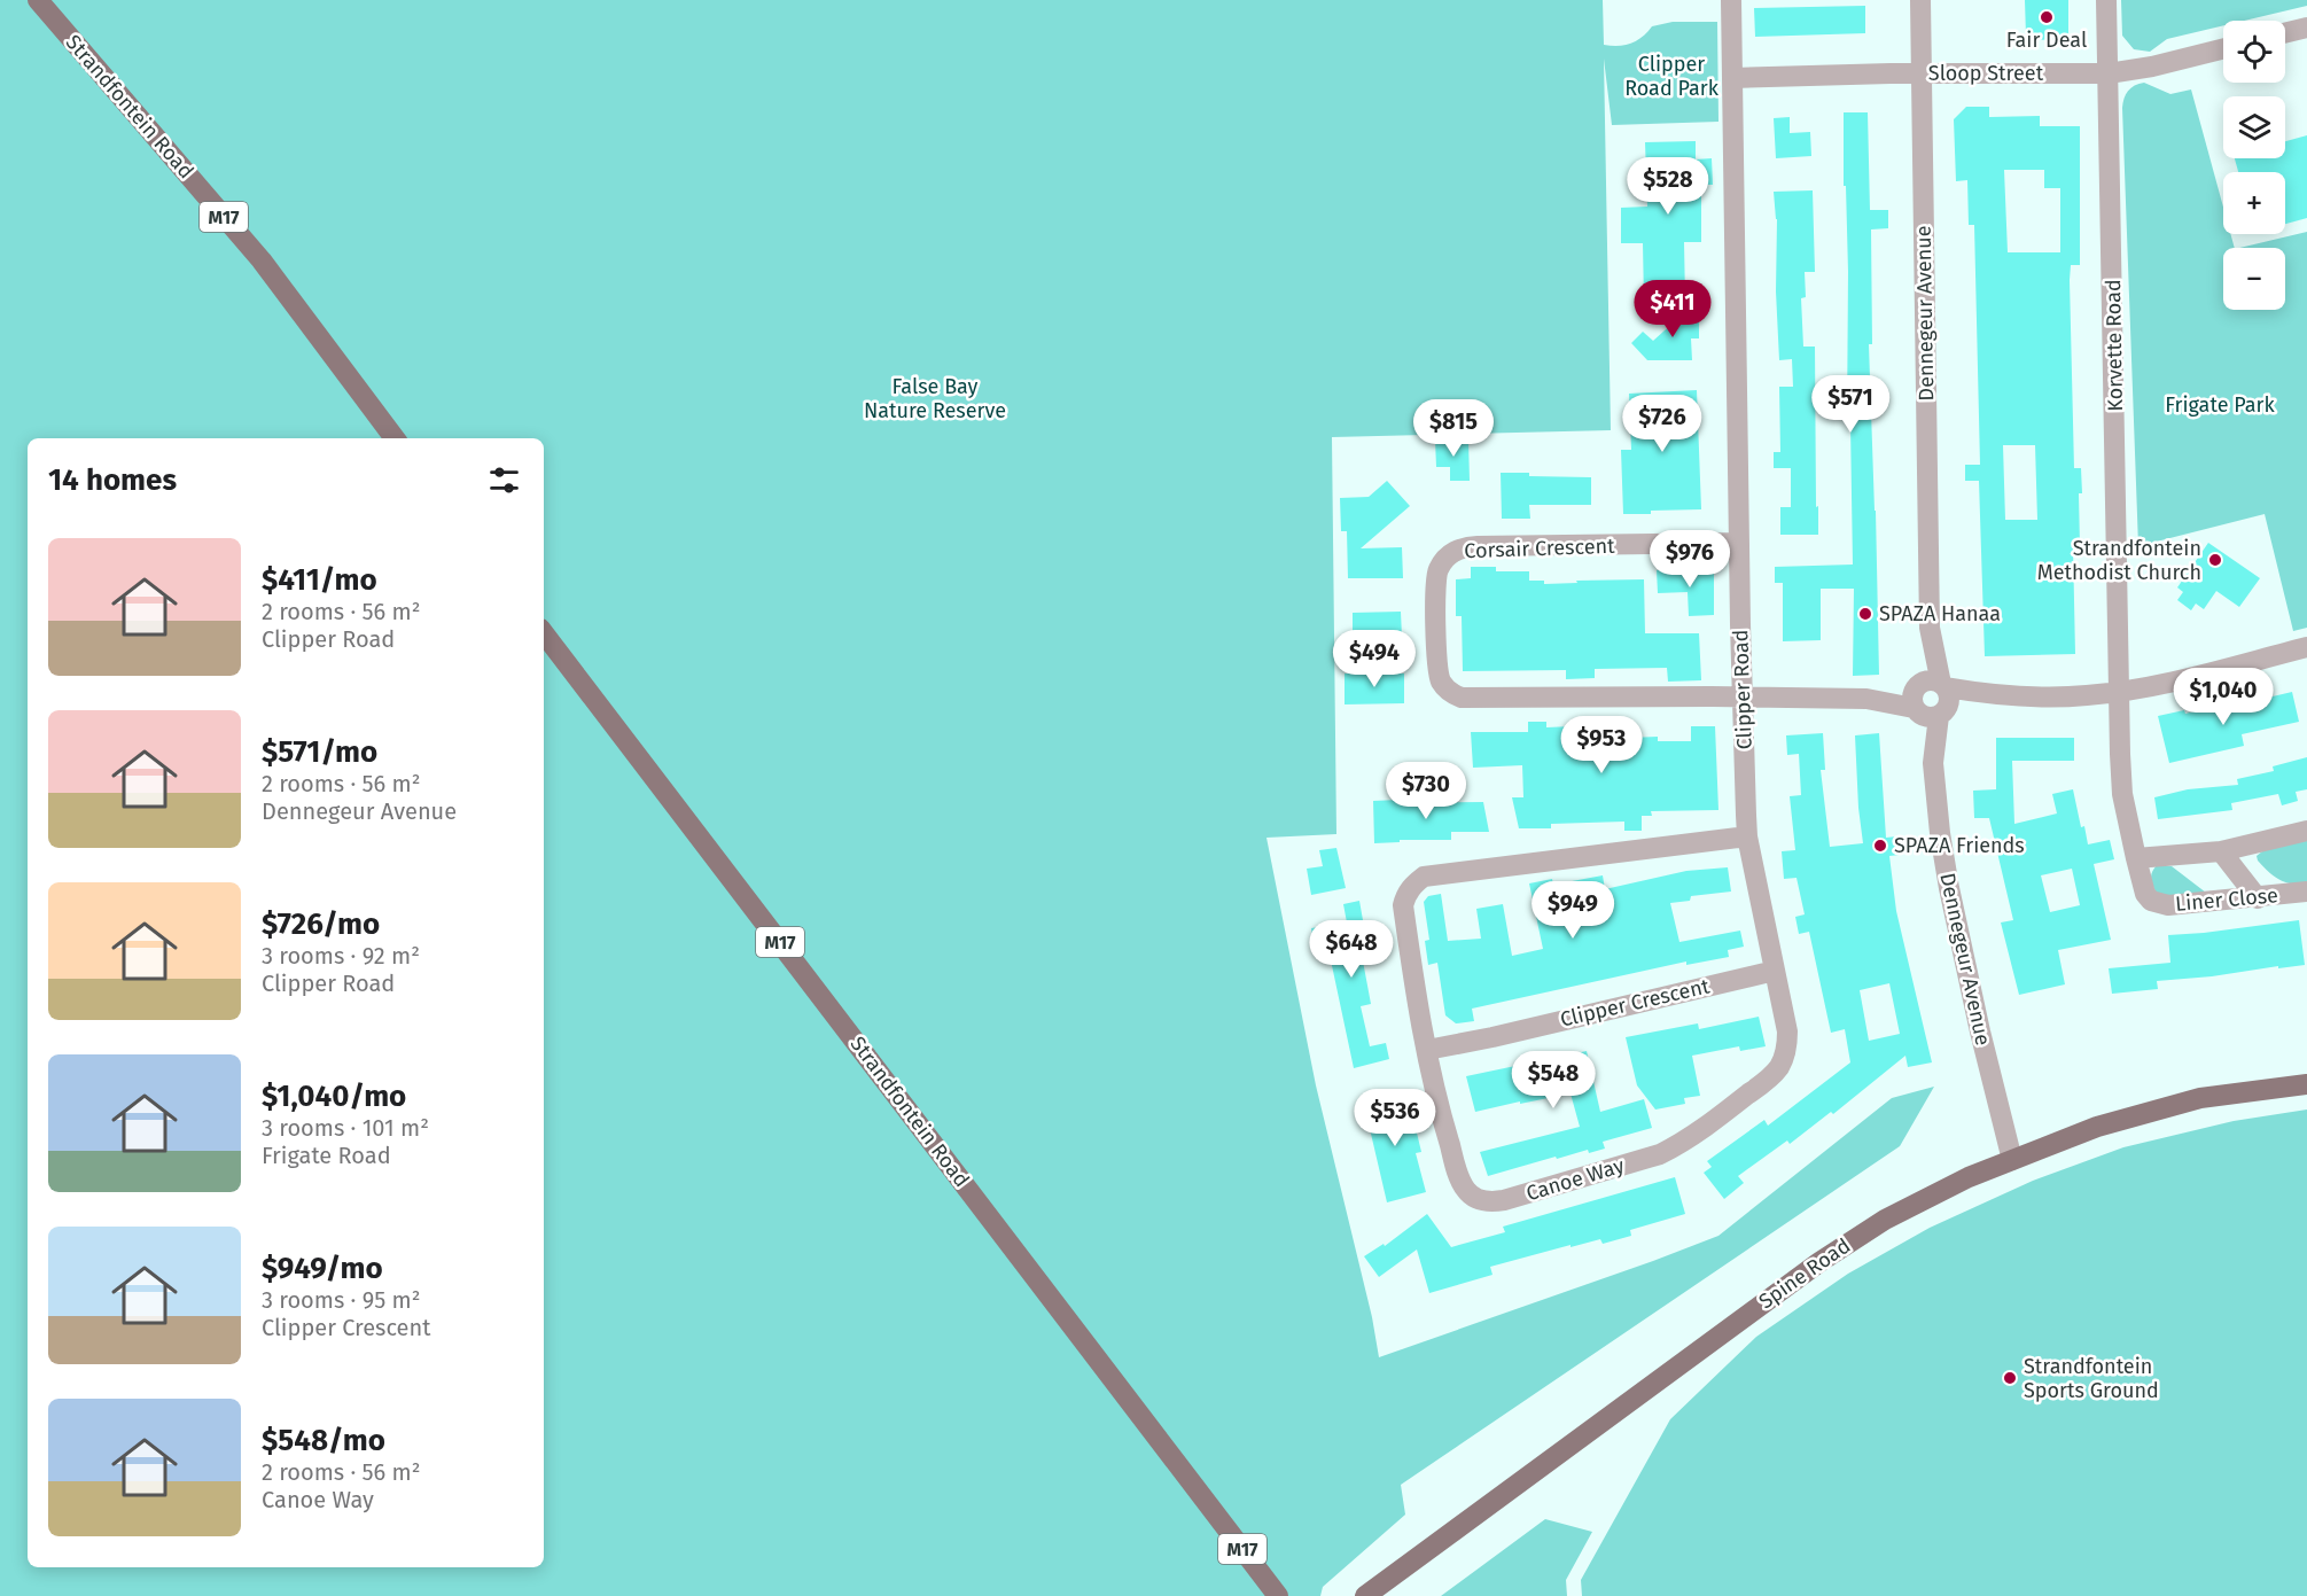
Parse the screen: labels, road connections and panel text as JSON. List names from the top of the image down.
{
  "streets": {
    "main road": ["Strandfontein Road", "M17", "Spine Road"],
    "street": [
      "Sloop Street",
      "Dennegeur Avenue",
      "Korvette Road",
      "Corsair Crescent",
      "Clipper Road",
      "Liner Close",
      "Clipper Crescent",
      "Canoe Way"
    ]
  },
  "crossings": [
    ["Sloop Street", "Dennegeur Avenue"],
    ["Sloop Street", "Korvette Road"],
    ["Sloop Street", "Clipper Road"],
    ["Dennegeur Avenue", "Spine Road"],
    ["Korvette Road", "Liner Close"],
    ["Corsair Crescent", "Clipper Road"],
    ["Clipper Road", "Clipper Crescent"],
    ["Clipper Road", "Canoe Way"],
    ["Clipper Crescent", "Canoe Way"]
  ],
  "parks": ["Clipper Road Park", "False Bay Nature Reserve", "Frigate Park"],
  "places": [
    "Fair Deal",
    "Strandfontein Methodist Church",
    "SPAZA Hanaa",
    "SPAZA Friends",
    "Strandfontein Sports Ground"
  ],
  "page": {
    "map_buttons": ["+", "−"],
    "price": [
      "$528",
      "$411",
      "$571",
      "$726",
      "$815",
      "$976",
      "$494",
      "$1,040",
      "$953",
      "$730",
      "$949",
      "$648",
      "$548",
      "$536"
    ],
    "heading": "14 homes",
    "list": [
      {
        "name": "$411/mo",
        "note": "2 rooms · 56 m² · Clipper Road"
      },
      {
        "name": "$571/mo",
        "note": "2 rooms · 56 m² · Dennegeur Avenue"
      },
      {
        "name": "$726/mo",
        "note": "3 rooms · 92 m² · Clipper Road"
      },
      {
        "name": "$1,040/mo",
        "note": "3 rooms · 101 m² · Frigate Road"
      },
      {
        "name": "$949/mo",
        "note": "3 rooms · 95 m² · Clipper Crescent"
      },
      {
        "name": "$548/mo",
        "note": "2 rooms · 56 m² · Canoe Way"
      }
    ]
  }
}
